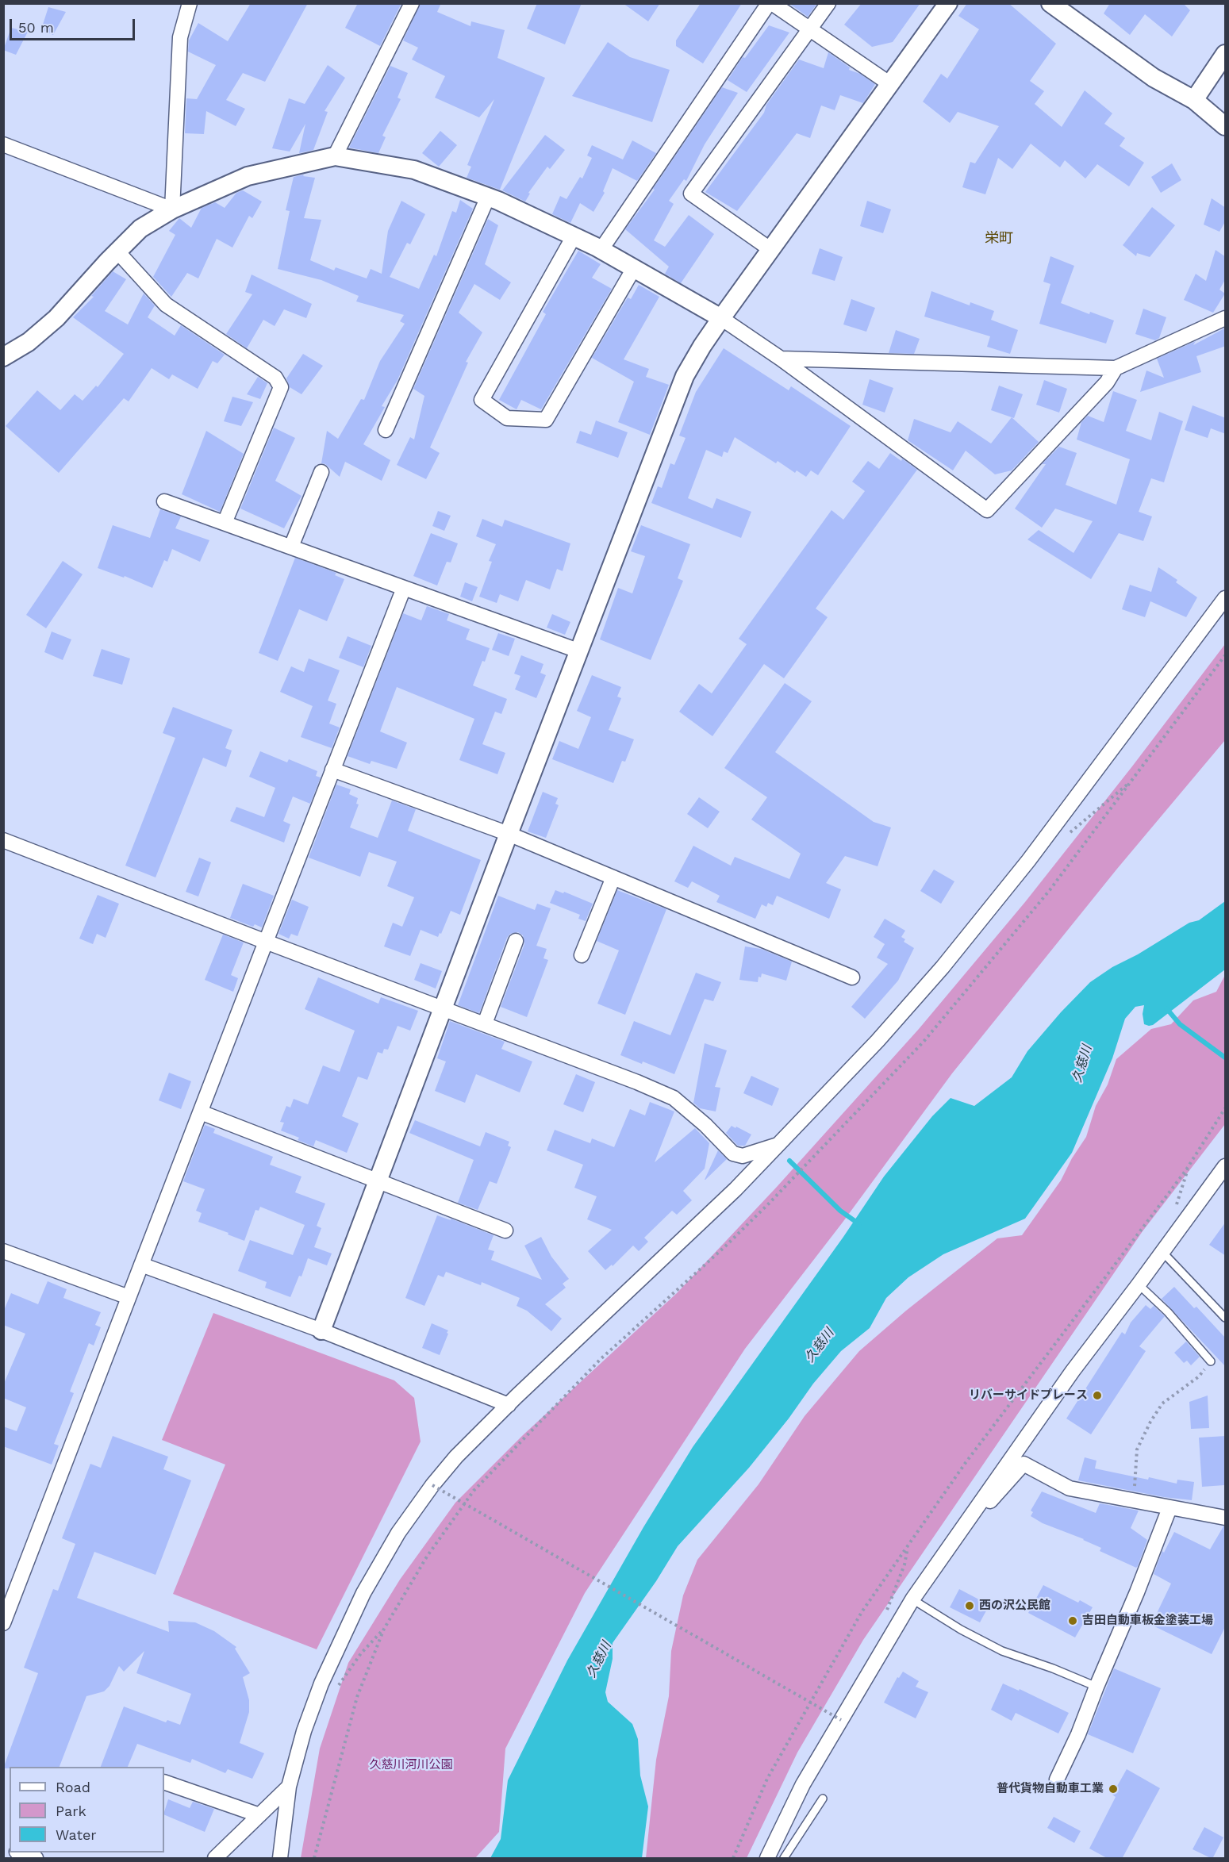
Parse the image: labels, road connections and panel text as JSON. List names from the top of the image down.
{
  "districts": ["栄町"],
  "water": ["久慈川"],
  "parks": ["久慈川河川公園"],
  "places": [
    "リバーサイドプレース",
    "西の沢公民館",
    "吉田自動車板金塗装工場",
    "普代貨物自動車工業"
  ],
  "legend": ["Road", "Park", "Water"],
  "scale_bar": "50 m"
}
